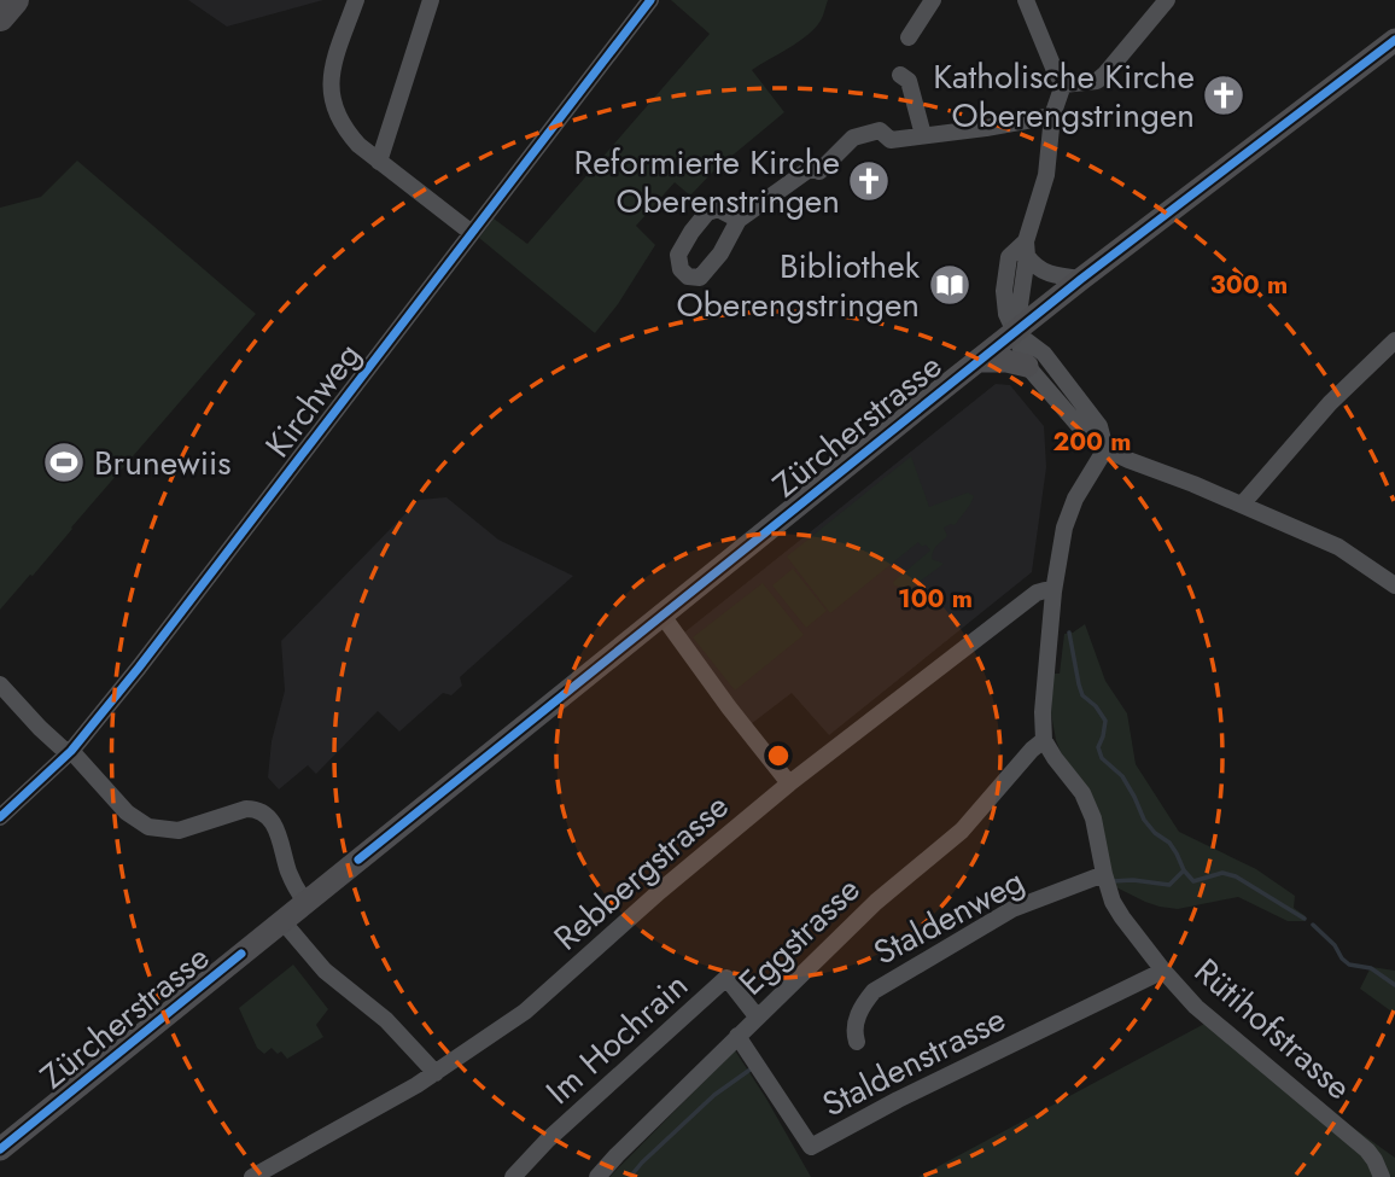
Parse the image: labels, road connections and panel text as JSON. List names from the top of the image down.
{
  "streets": {
    "main road": ["Zürcherstrasse"],
    "street": [
      "Kirchweg",
      "Rebbergstrasse",
      "Staldenweg",
      "Eggstrasse",
      "Rütihofstrasse",
      "Im Hochrain",
      "Staldenstrasse"
    ]
  },
  "crossings": [
    ["Staldenweg", "Rütihofstrasse"],
    ["Eggstrasse", "Rütihofstrasse"],
    ["Eggstrasse", "Im Hochrain"],
    ["Eggstrasse", "Staldenstrasse"],
    ["Rütihofstrasse", "Staldenstrasse"]
  ],
  "places": {
    "church": ["Katholische Kirche Oberengstringen", "Reformierte Kirche Oberenstringen"],
    "library": ["Bibliothek Oberengstringen"],
    "sports": ["Brunewiis"]
  },
  "rings": ["300 m", "200 m", "100 m"]
}
